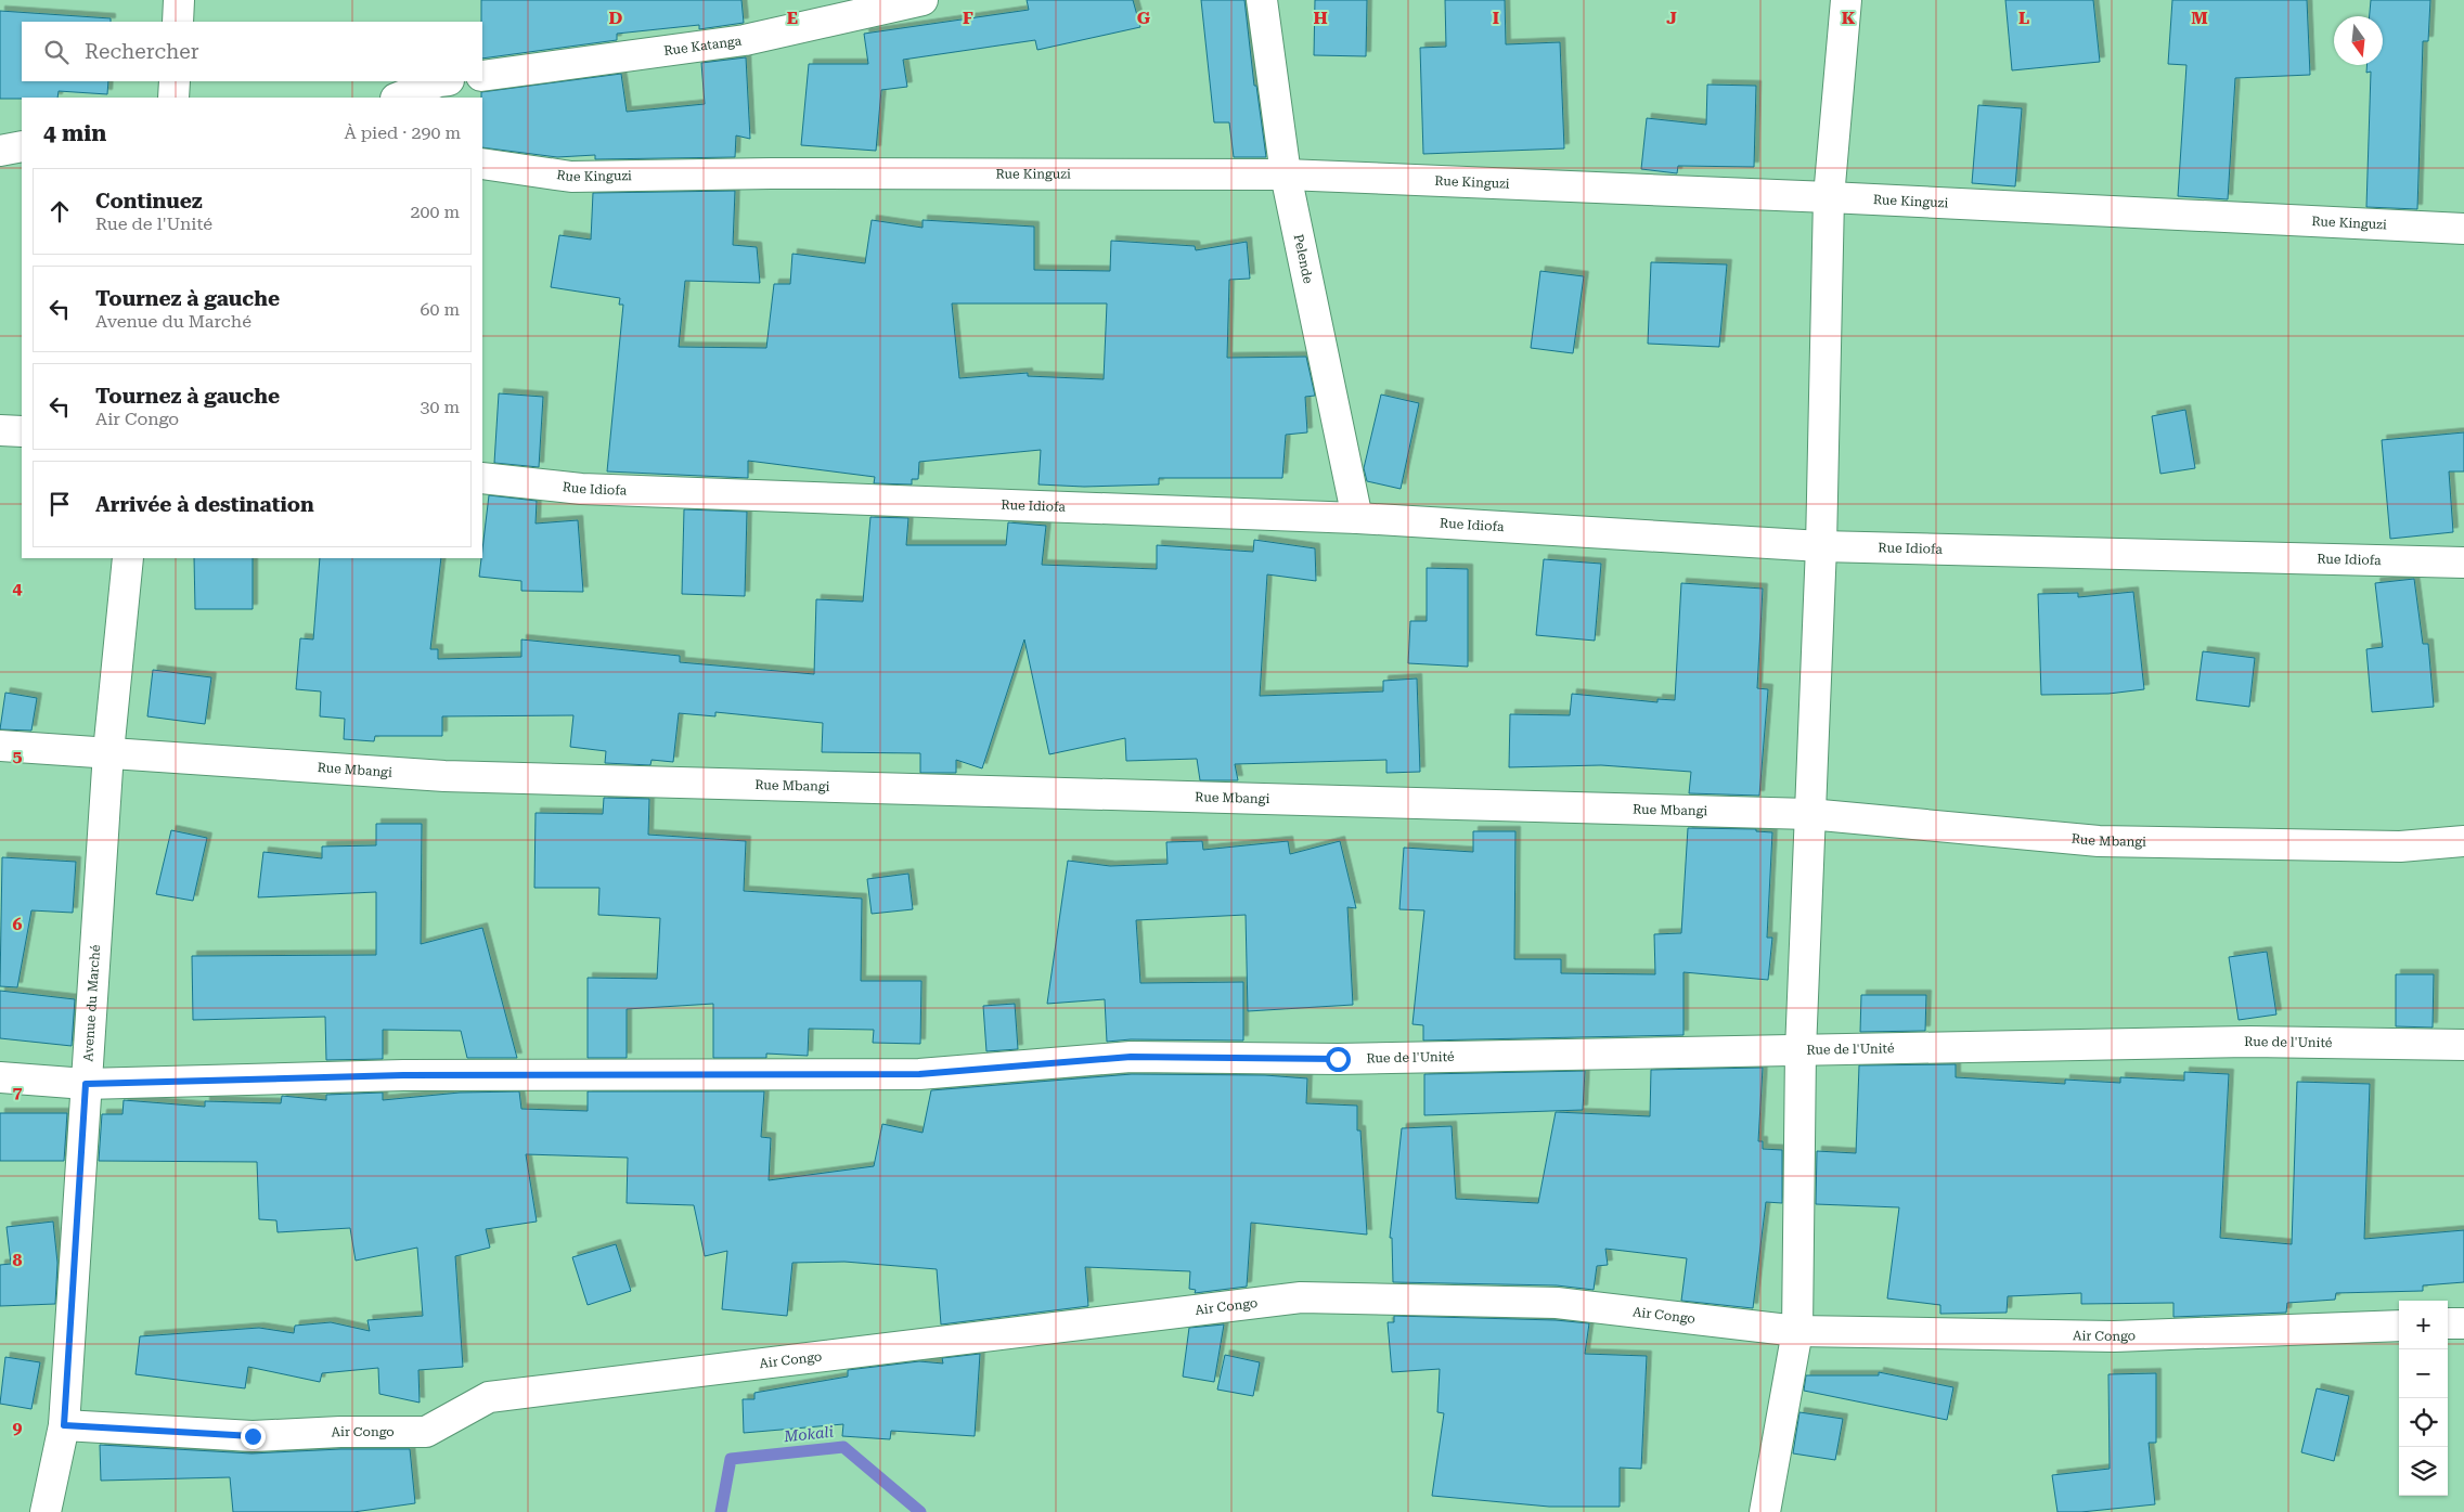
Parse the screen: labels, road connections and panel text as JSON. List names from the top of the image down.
{
  "streets": {
    "street": [
      "Rue Katanga",
      "Rue Kinguzi",
      "Pelende",
      "Rue Idiofa",
      "Rue Mbangi",
      "Avenue du Marché",
      "Rue de l'Unité",
      "Air Congo"
    ]
  },
  "crossings": [
    ["Rue Kinguzi", "Pelende"],
    ["Pelende", "Rue Idiofa"],
    ["Rue Mbangi", "Avenue du Marché"],
    ["Avenue du Marché", "Rue de l'Unité"],
    ["Avenue du Marché", "Air Congo"]
  ],
  "water": ["Mokali"],
  "north": "bottom",
  "page": {
    "search": "Rechercher",
    "heading": ["4 min", "À pied · 290 m"],
    "list": [
      ["Continuez", "Rue de l'Unité", "200 m"],
      ["Tournez à gauche", "Avenue du Marché", "60 m"],
      ["Tournez à gauche", "Air Congo", "30 m"],
      "Arrivée à destination"
    ],
    "map_buttons": ["+", "−"]
  },
  "grid": {
    "columns": [
      "D",
      "E",
      "F",
      "G",
      "H",
      "I",
      "J",
      "K",
      "L",
      "M"
    ],
    "rows": [
      "4",
      "5",
      "6",
      "7",
      "8",
      "9"
    ]
  }
}
